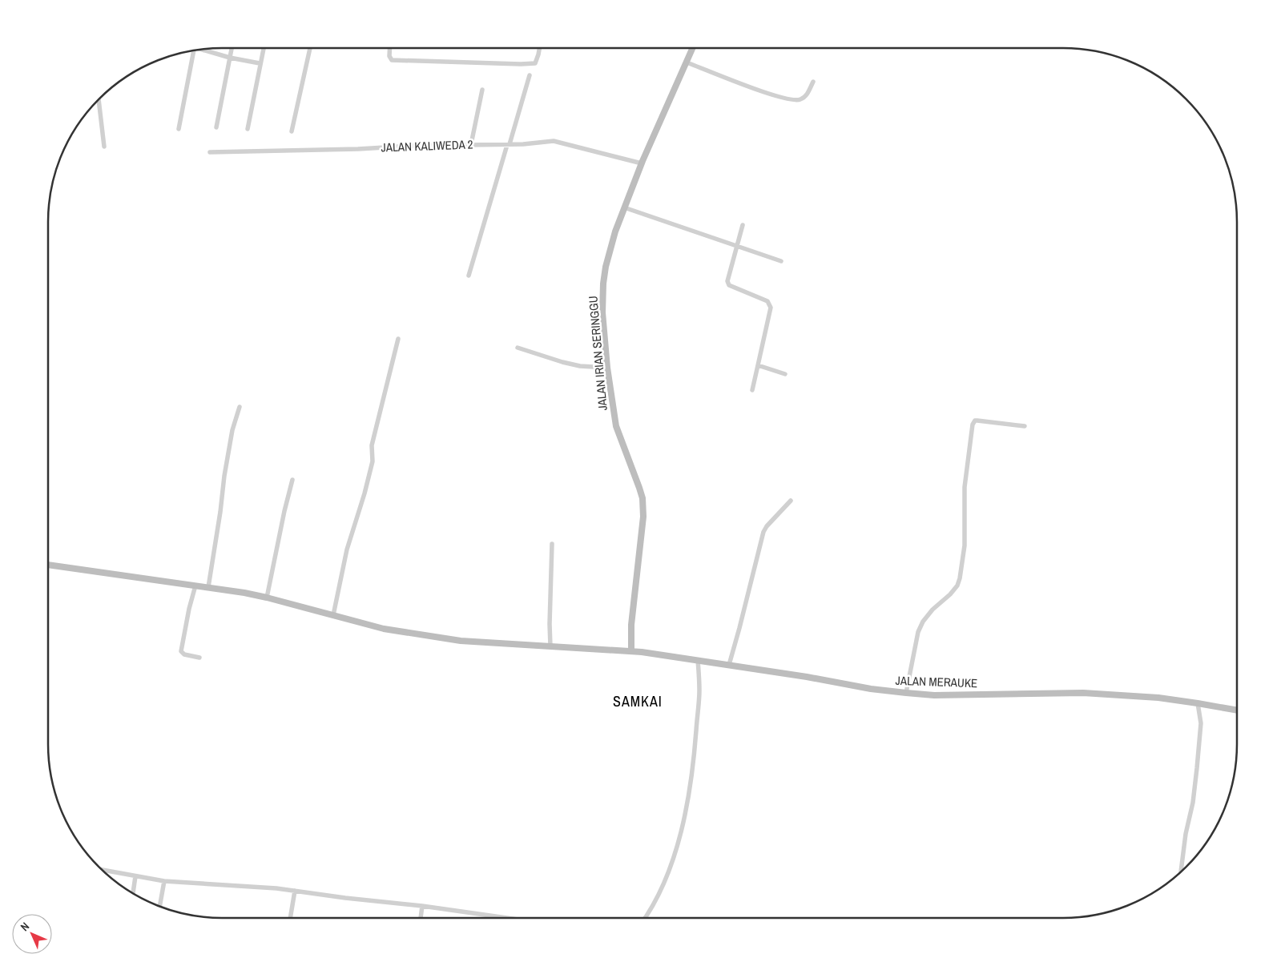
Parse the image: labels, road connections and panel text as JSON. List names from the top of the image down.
{
  "streets": {
    "street": ["JALAN KALIWEDA 2", "JALAN IRIAN SERINGGU", "JALAN MERAUKE"]
  },
  "crossings": [
    ["JALAN KALIWEDA 2", "JALAN IRIAN SERINGGU"],
    ["JALAN IRIAN SERINGGU", "JALAN MERAUKE"]
  ],
  "districts": ["SAMKAI"],
  "north": "top left"
}
